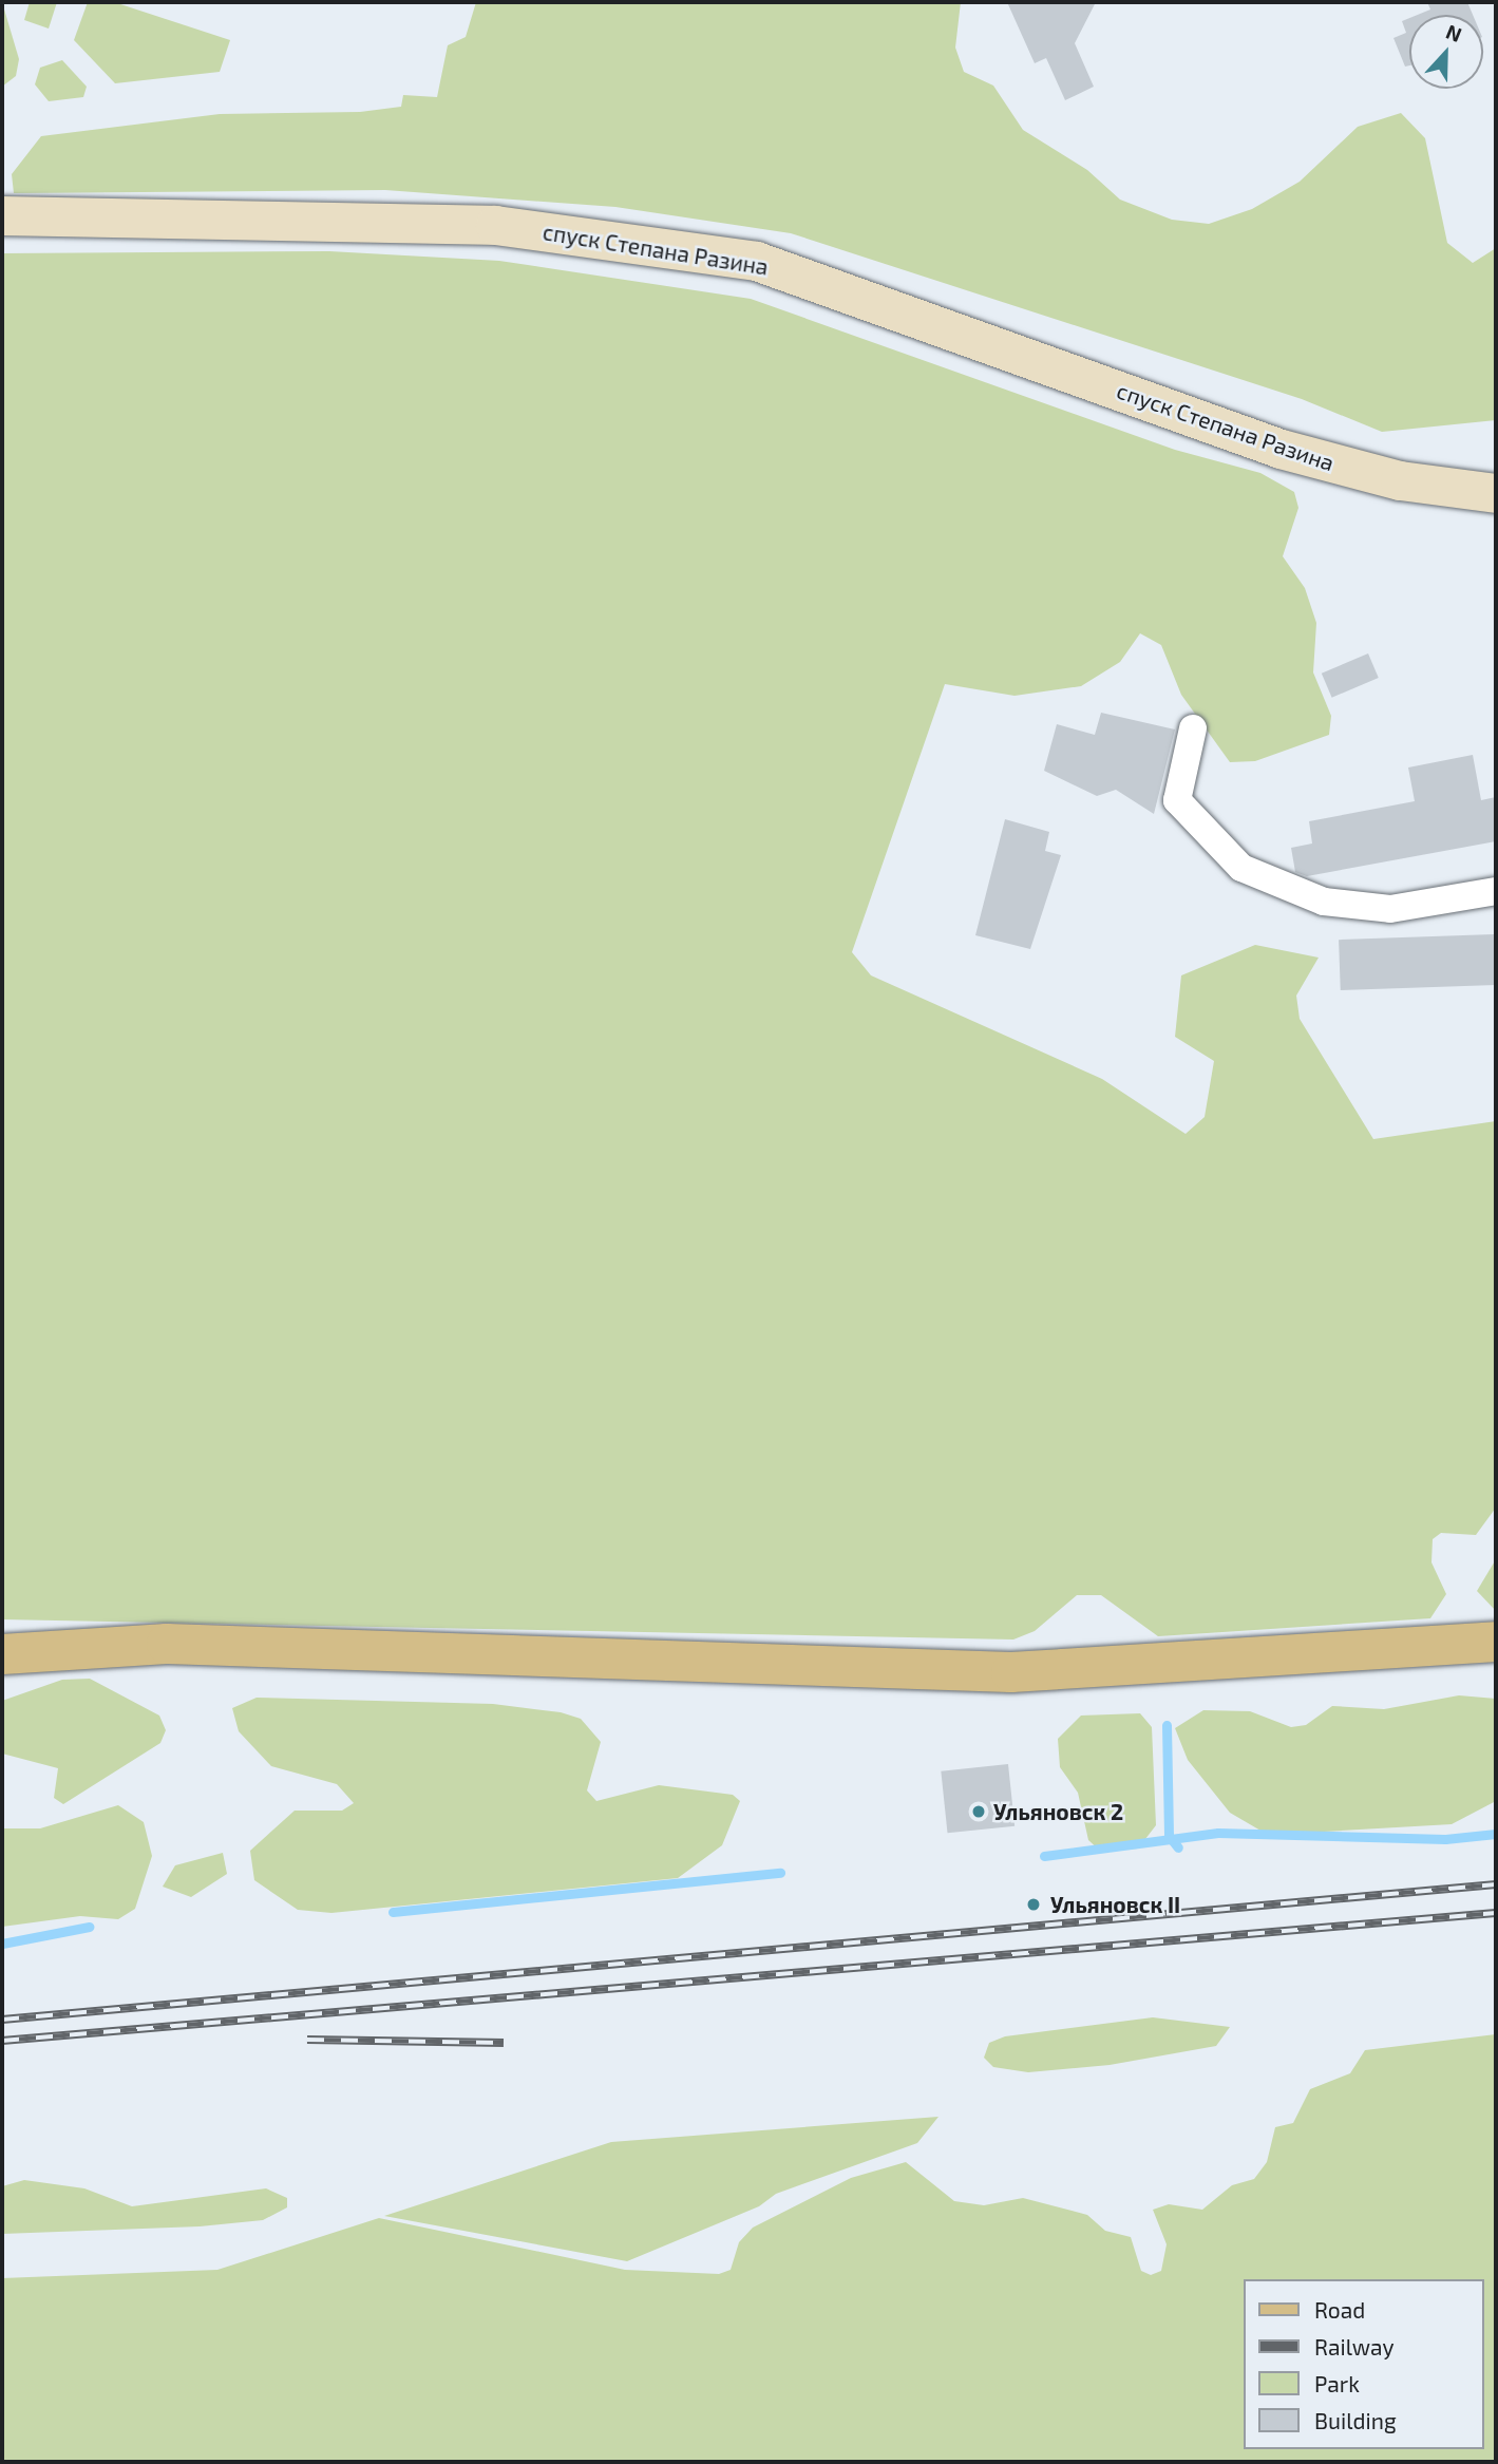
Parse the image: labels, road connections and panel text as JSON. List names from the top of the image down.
{
  "streets": {
    "main road": ["спуск Степана Разина"]
  },
  "places": ["Ульяновск 2", "Ульяновск II"],
  "legend": [
    "Road",
    "Railway",
    "Park",
    "Building"
  ],
  "north": "top"
}
